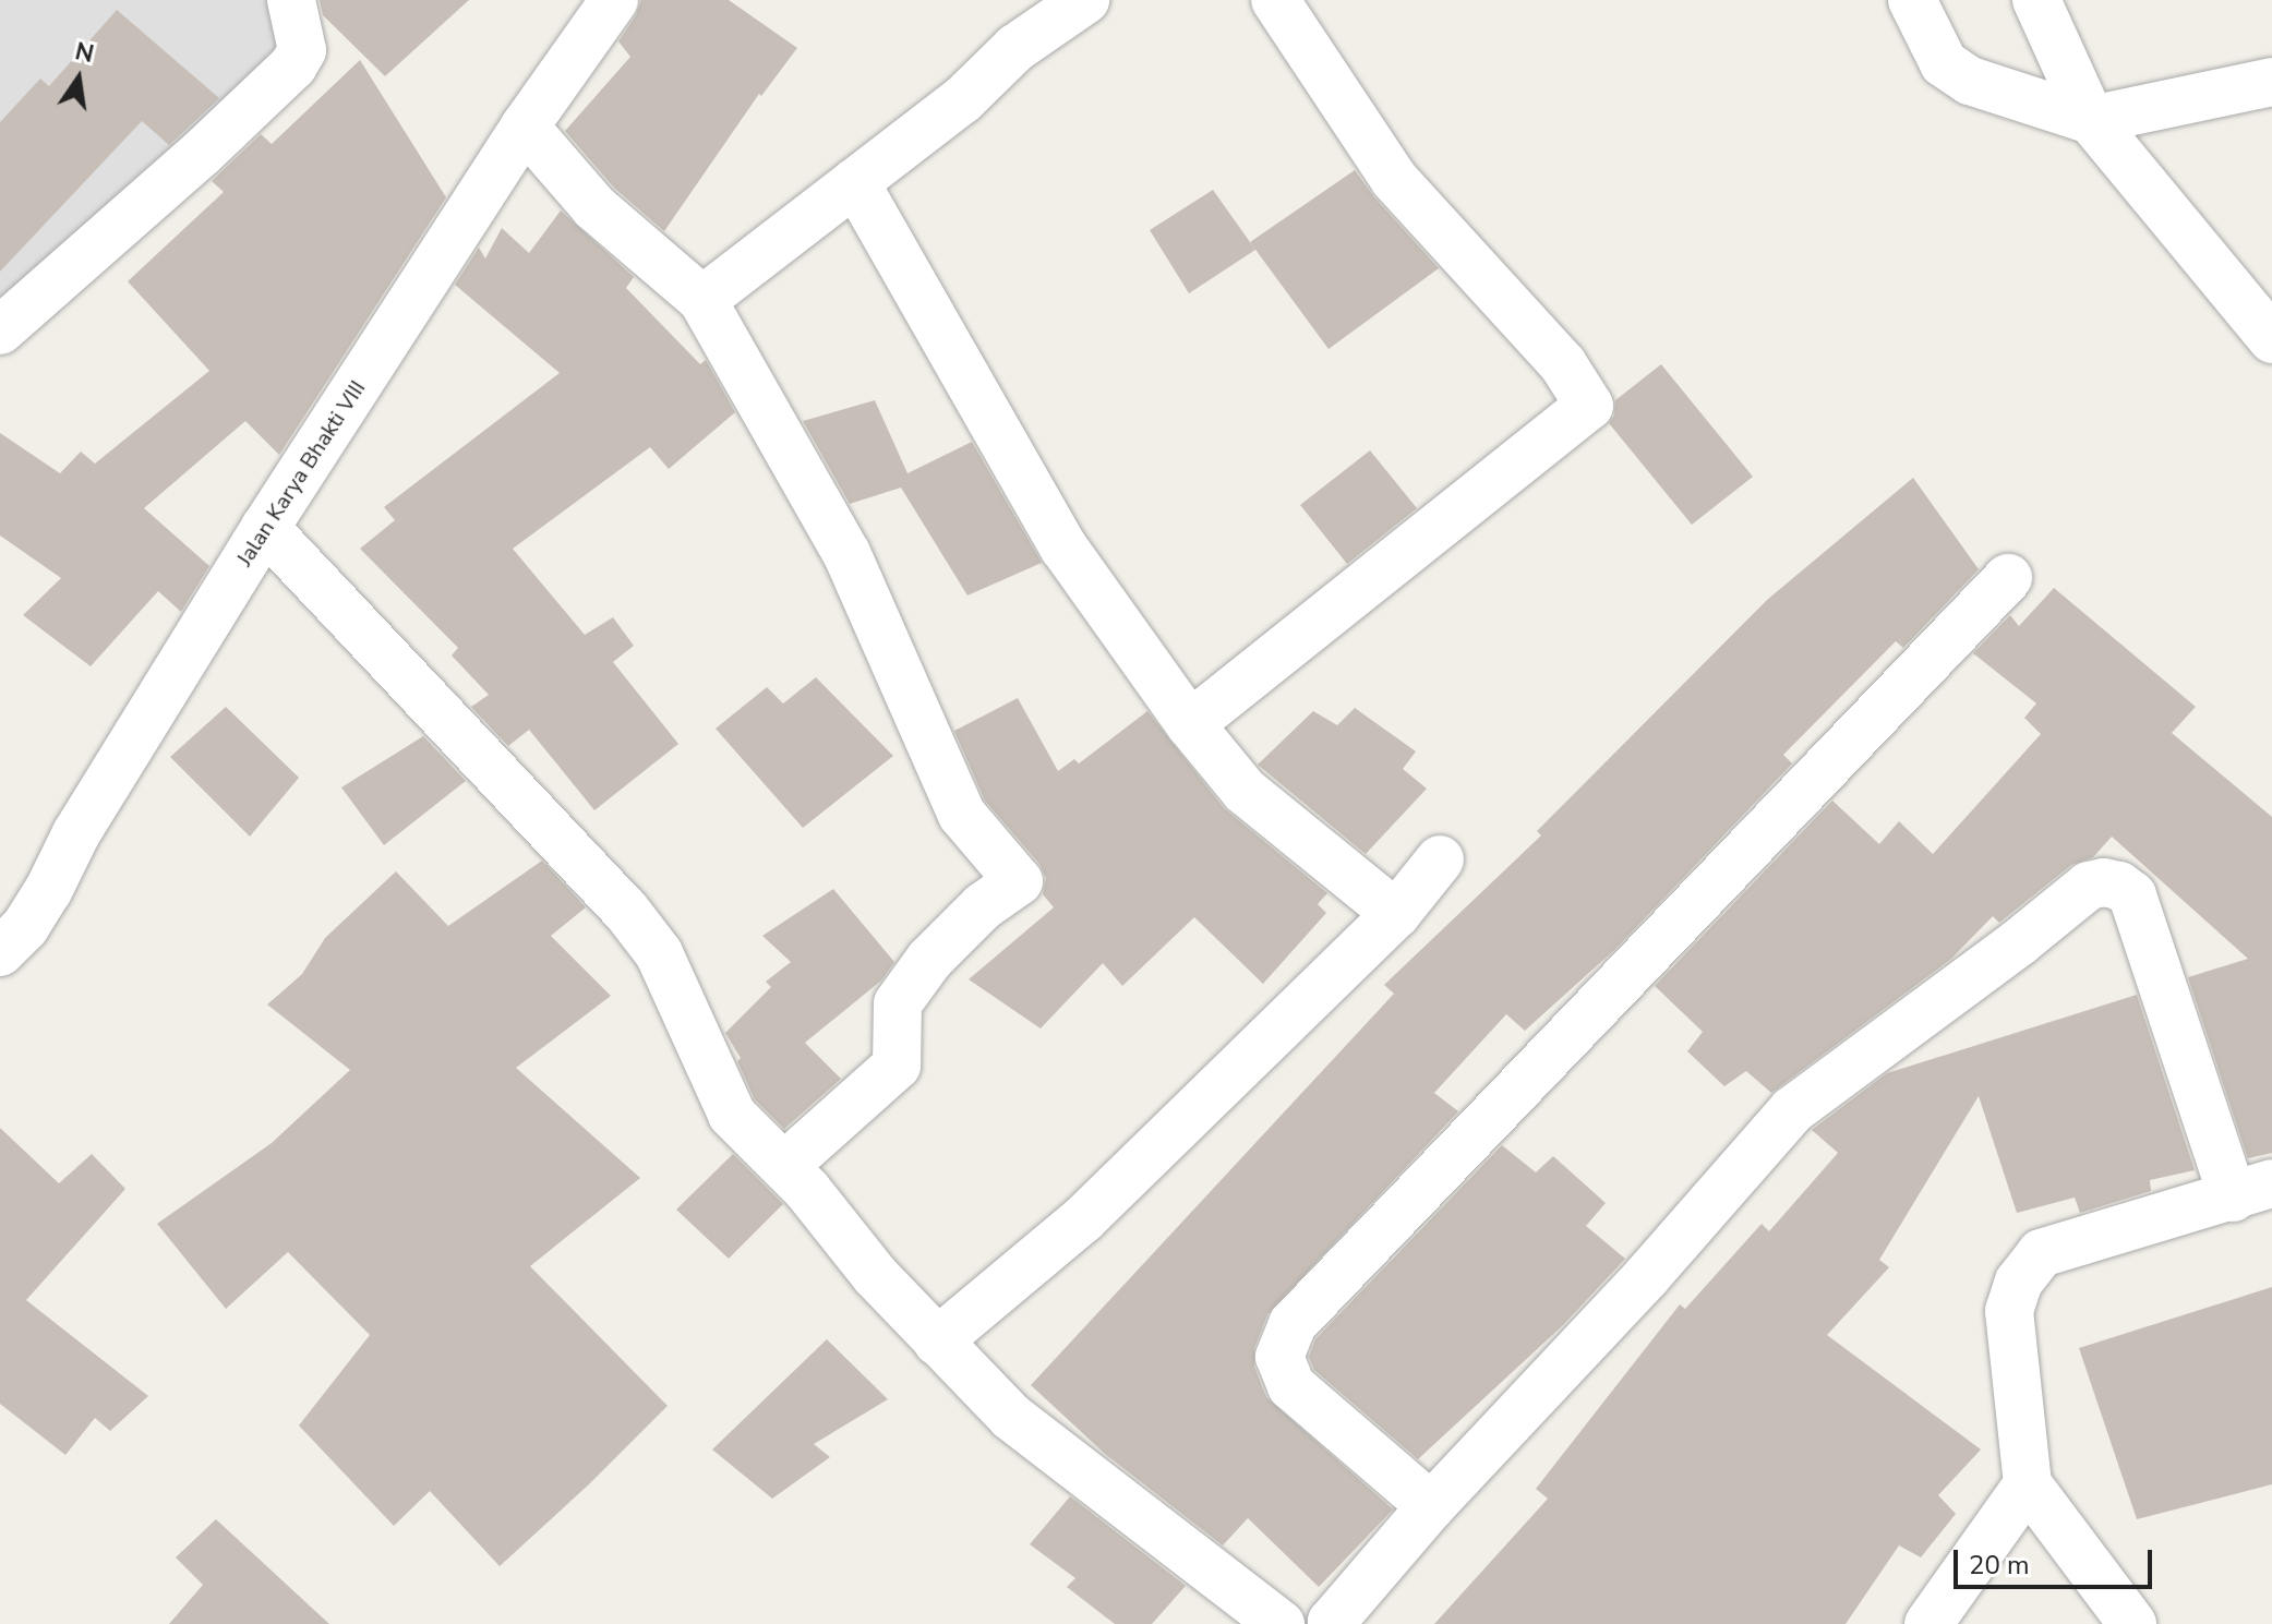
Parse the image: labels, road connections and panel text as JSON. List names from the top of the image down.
{
  "streets": {
    "street": ["Jalan Karya Bhakti VIII"]
  },
  "scale_bar": "20 m",
  "north": "top"
}
